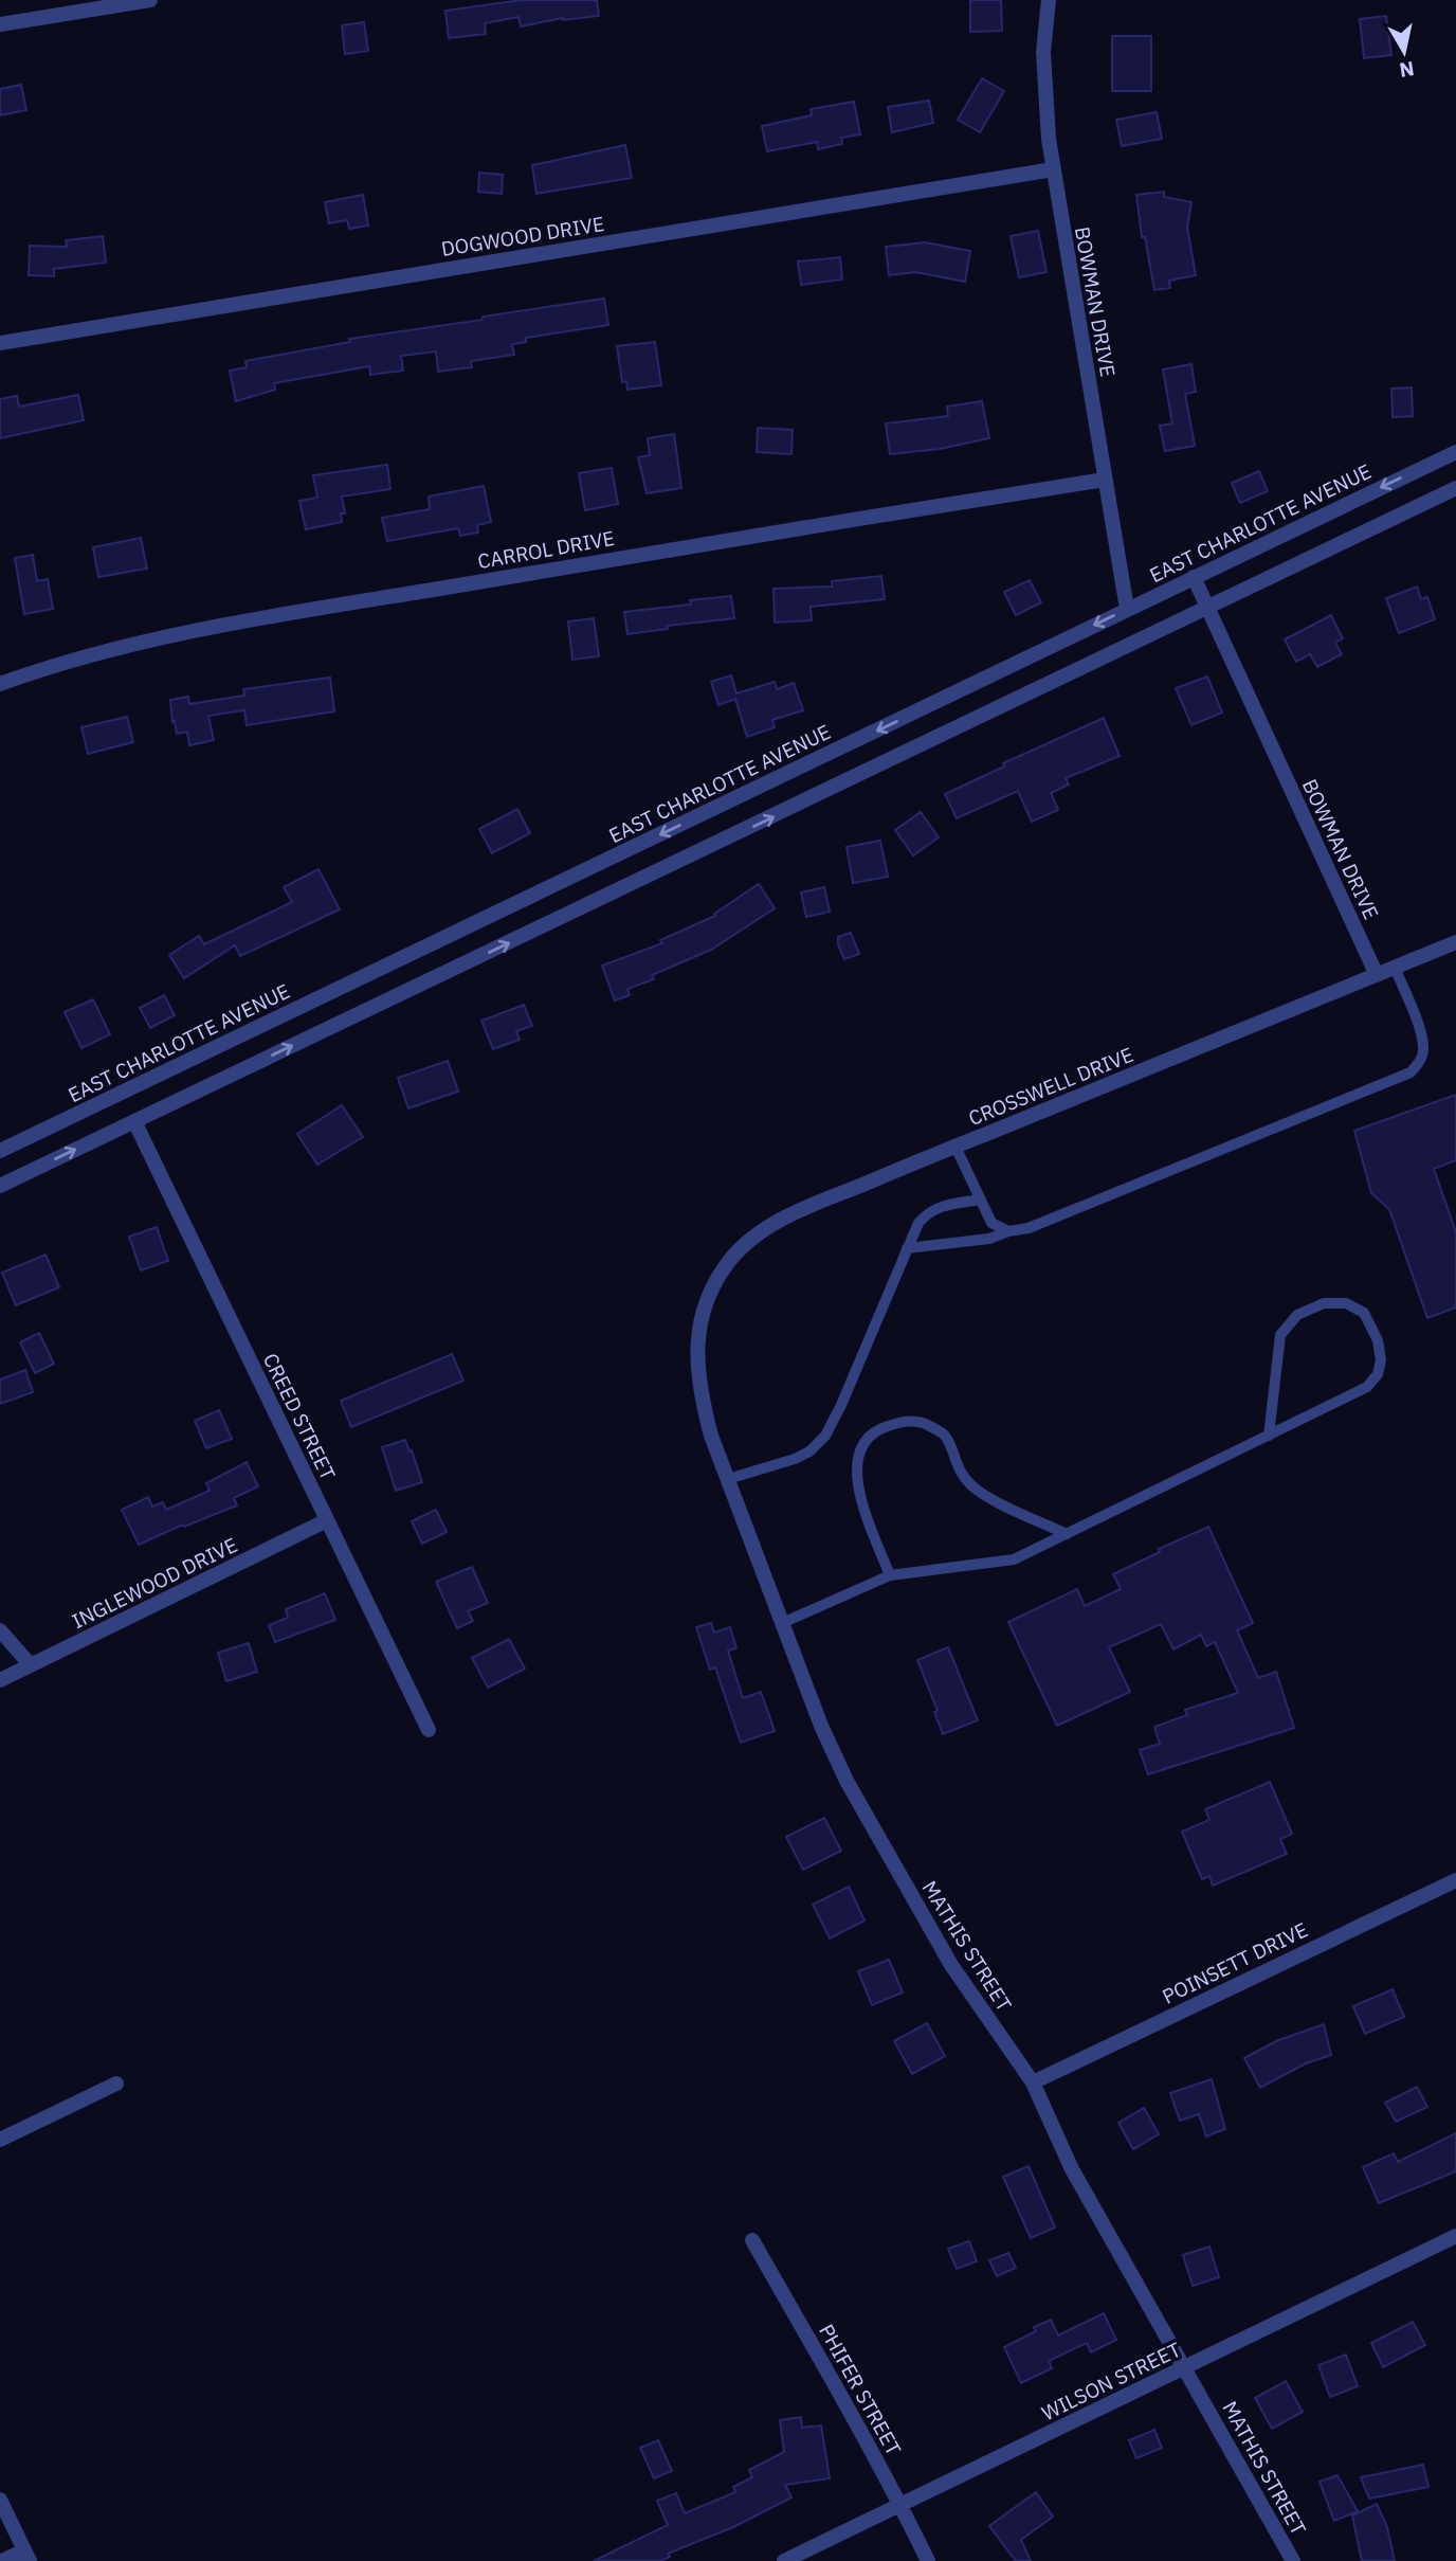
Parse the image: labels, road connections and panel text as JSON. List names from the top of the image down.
{
  "streets": {
    "street": [
      "DOGWOOD DRIVE",
      "BOWMAN DRIVE",
      "EAST CHARLOTTE AVENUE",
      "CARROL DRIVE",
      "CROSSWELL DRIVE",
      "CREED STREET",
      "INGLEWOOD DRIVE",
      "MATHIS STREET",
      "POINSETT DRIVE",
      "WILSON STREET",
      "PHIFER STREET"
    ]
  },
  "crossings": [
    ["DOGWOOD DRIVE", "BOWMAN DRIVE"],
    ["BOWMAN DRIVE", "EAST CHARLOTTE AVENUE"],
    ["BOWMAN DRIVE", "CARROL DRIVE"],
    ["BOWMAN DRIVE", "CROSSWELL DRIVE"],
    ["CROSSWELL DRIVE", "MATHIS STREET"],
    ["CREED STREET", "INGLEWOOD DRIVE"],
    ["MATHIS STREET", "POINSETT DRIVE"],
    ["MATHIS STREET", "WILSON STREET"],
    ["WILSON STREET", "PHIFER STREET"]
  ],
  "north": "bottom"
}
